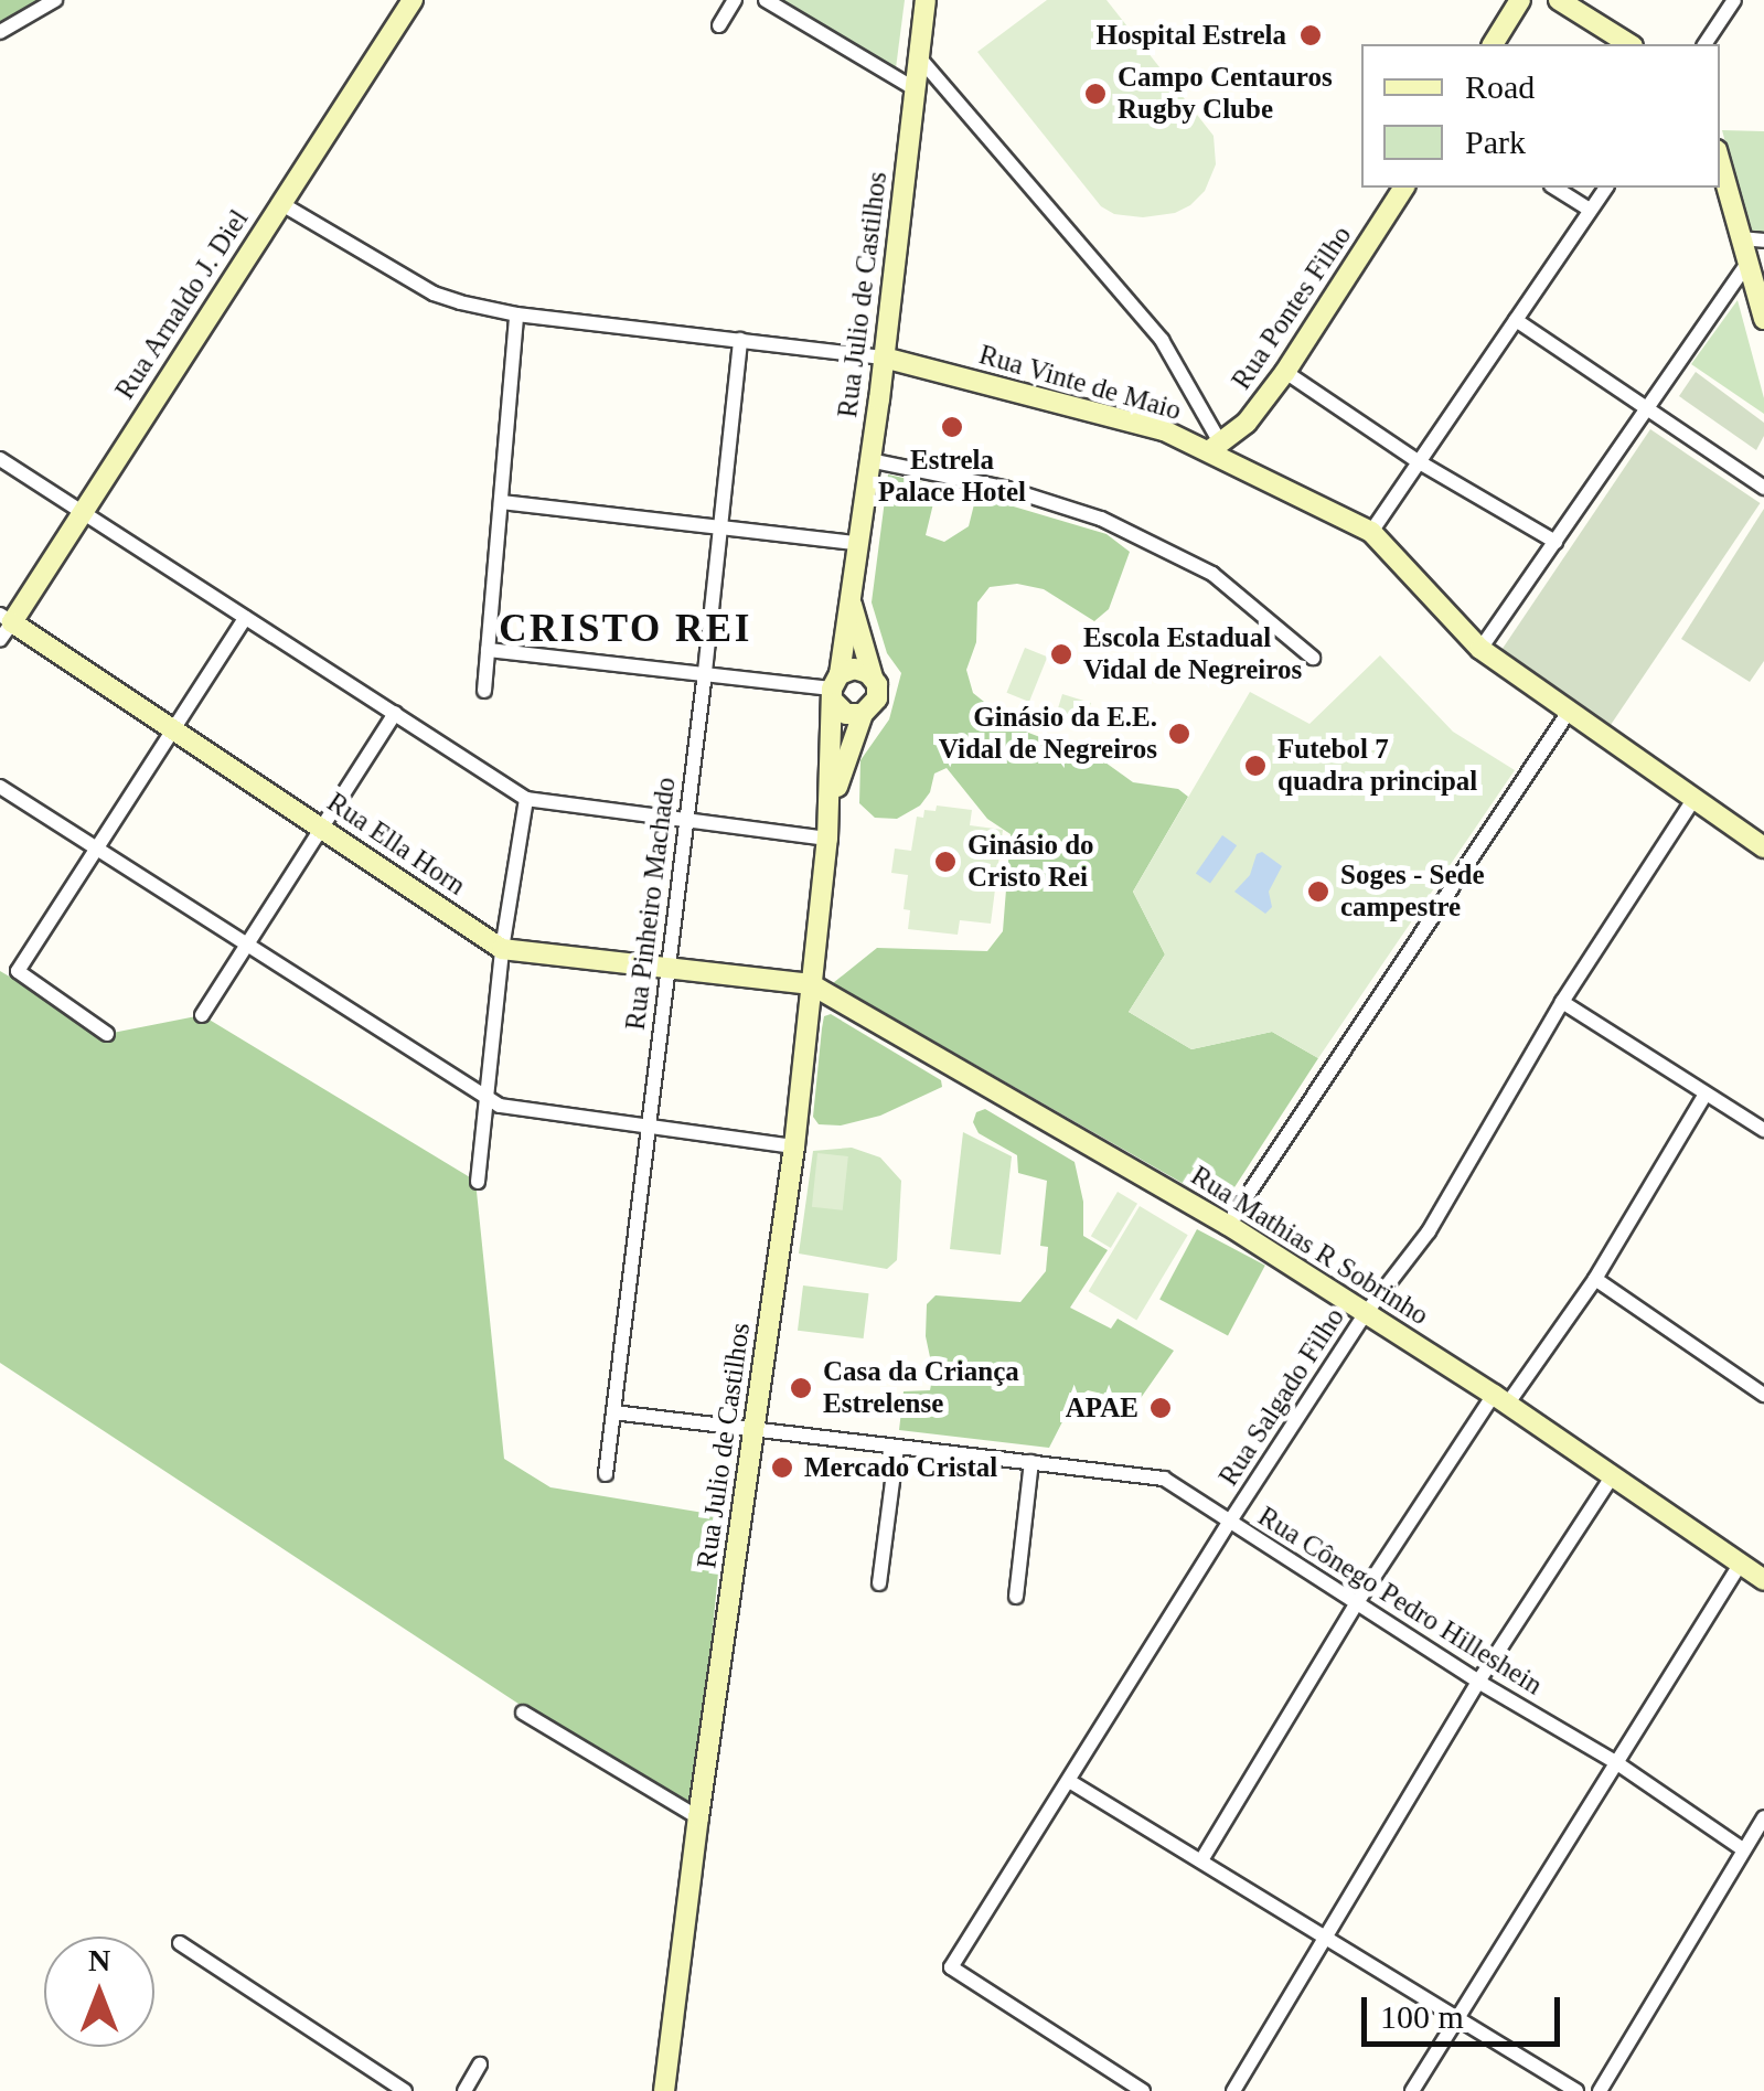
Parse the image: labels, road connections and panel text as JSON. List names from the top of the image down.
{
  "streets": {
    "main road": [
      "Rua Julio de Castilhos",
      "Rua Arnaldo J. Diel",
      "Rua Pontes Filho",
      "Rua Vinte de Maio",
      "Rua Ella Horn",
      "Rua Mathias R Sobrinho"
    ],
    "street": ["Rua Pinheiro Machado", "Rua Salgado Filho", "Rua Cônego Pedro Hilleshein"]
  },
  "crossings": [
    ["Rua Julio de Castilhos", "Rua Vinte de Maio"],
    ["Rua Julio de Castilhos", "Rua Ella Horn"],
    ["Rua Julio de Castilhos", "Rua Mathias R Sobrinho"],
    ["Rua Julio de Castilhos", "Rua Cônego Pedro Hilleshein"],
    ["Rua Arnaldo J. Diel", "Rua Vinte de Maio"],
    ["Rua Arnaldo J. Diel", "Rua Ella Horn"],
    ["Rua Pontes Filho", "Rua Vinte de Maio"],
    ["Rua Vinte de Maio", "Rua Pinheiro Machado"],
    ["Rua Vinte de Maio", "Rua Salgado Filho"],
    ["Rua Ella Horn", "Rua Pinheiro Machado"],
    ["Rua Ella Horn", "Rua Mathias R Sobrinho"],
    ["Rua Pinheiro Machado", "Rua Cônego Pedro Hilleshein"],
    ["Rua Mathias R Sobrinho", "Rua Salgado Filho"],
    ["Rua Salgado Filho", "Rua Cônego Pedro Hilleshein"]
  ],
  "districts": ["CRISTO REI"],
  "places": [
    "Hospital Estrela",
    "Campo Centauros Rugby Clube",
    "Estrela Palace Hotel",
    "Escola Estadual Vidal de Negreiros",
    "Ginásio da E.E. Vidal de Negreiros",
    "Futebol 7 quadra principal",
    "Ginásio do Cristo Rei",
    "Soges - Sede campestre",
    "Casa da Criança Estrelense",
    "APAE",
    "Mercado Cristal"
  ],
  "legend": ["Road", "Park"],
  "scale_bar": "100 m",
  "north": "top"
}
